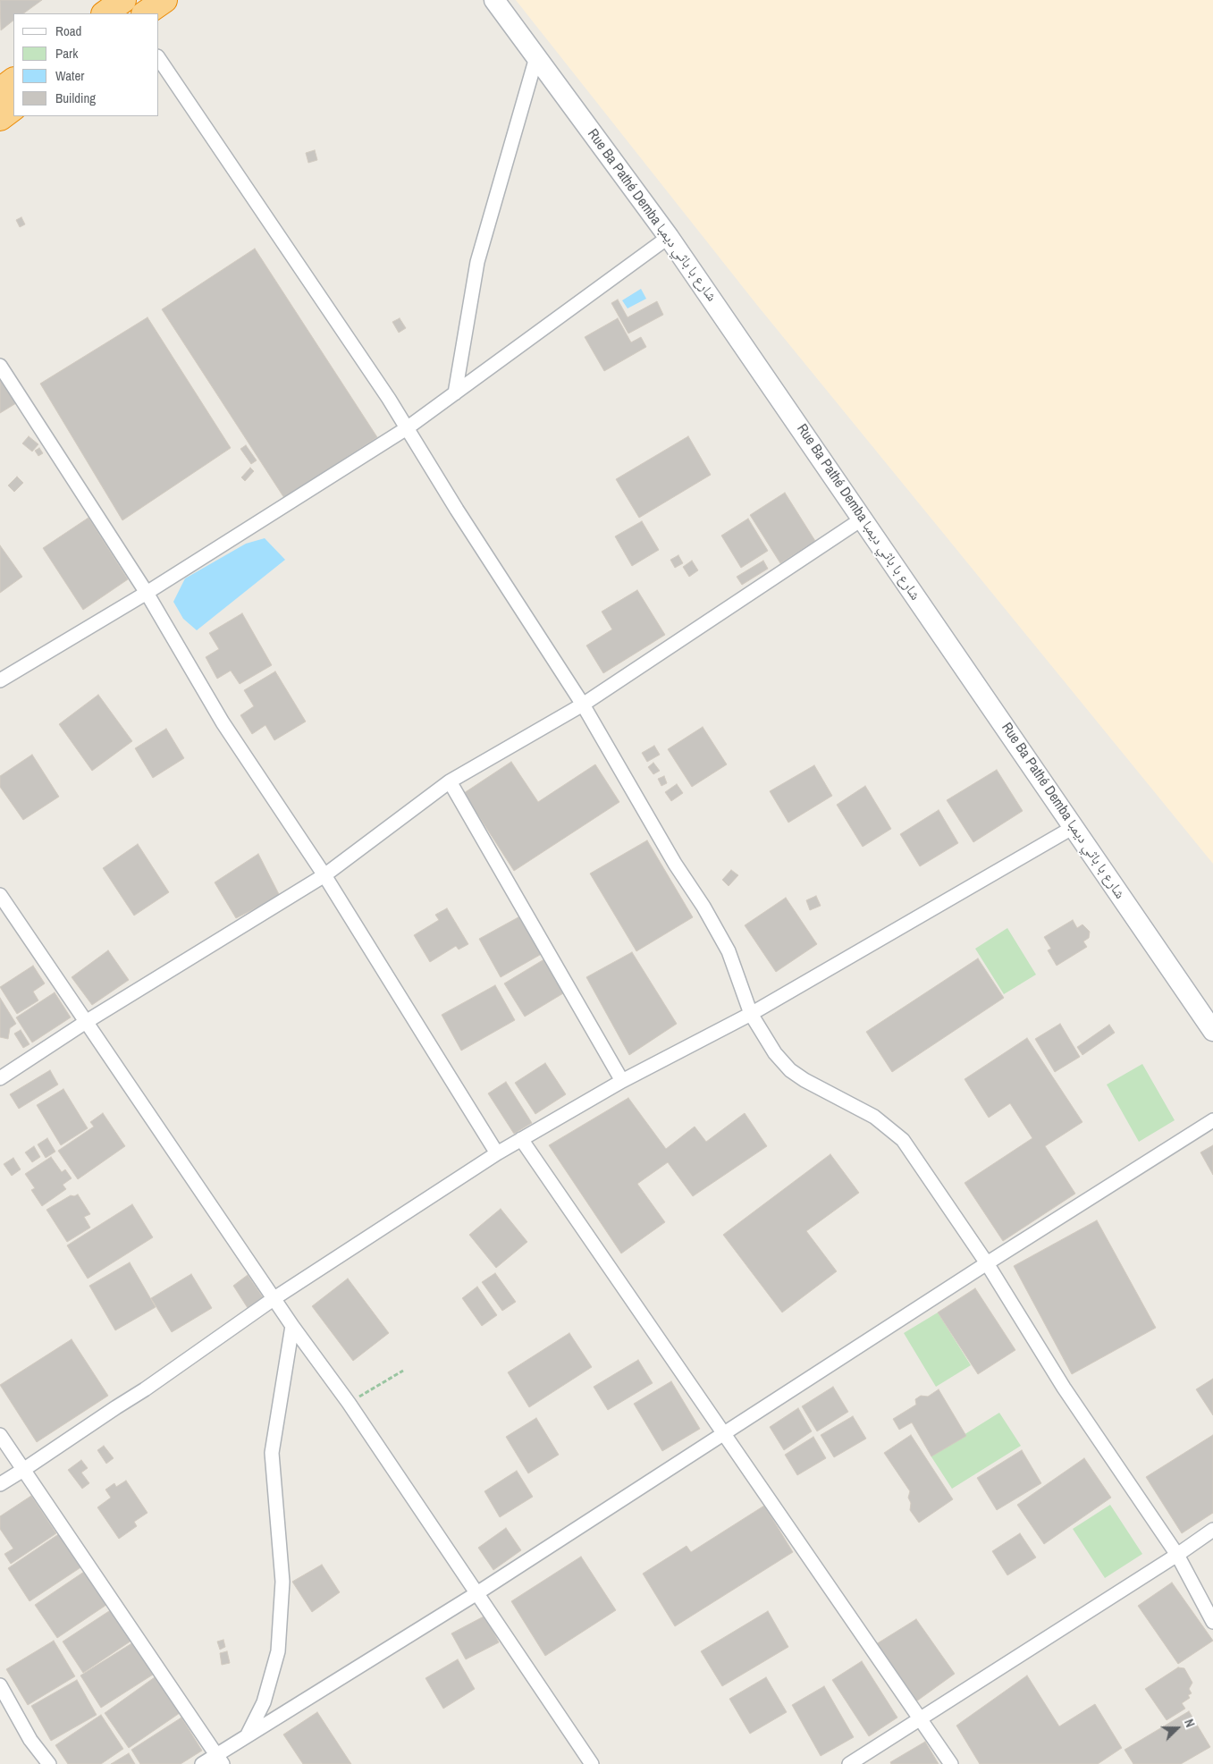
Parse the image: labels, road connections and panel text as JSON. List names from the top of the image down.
{
  "streets": {
    "street": ["Rue Ba Pathé Demba شارع با باثي ديمبا"]
  },
  "legend": [
    "Road",
    "Park",
    "Water",
    "Building"
  ],
  "north": "right"
}
